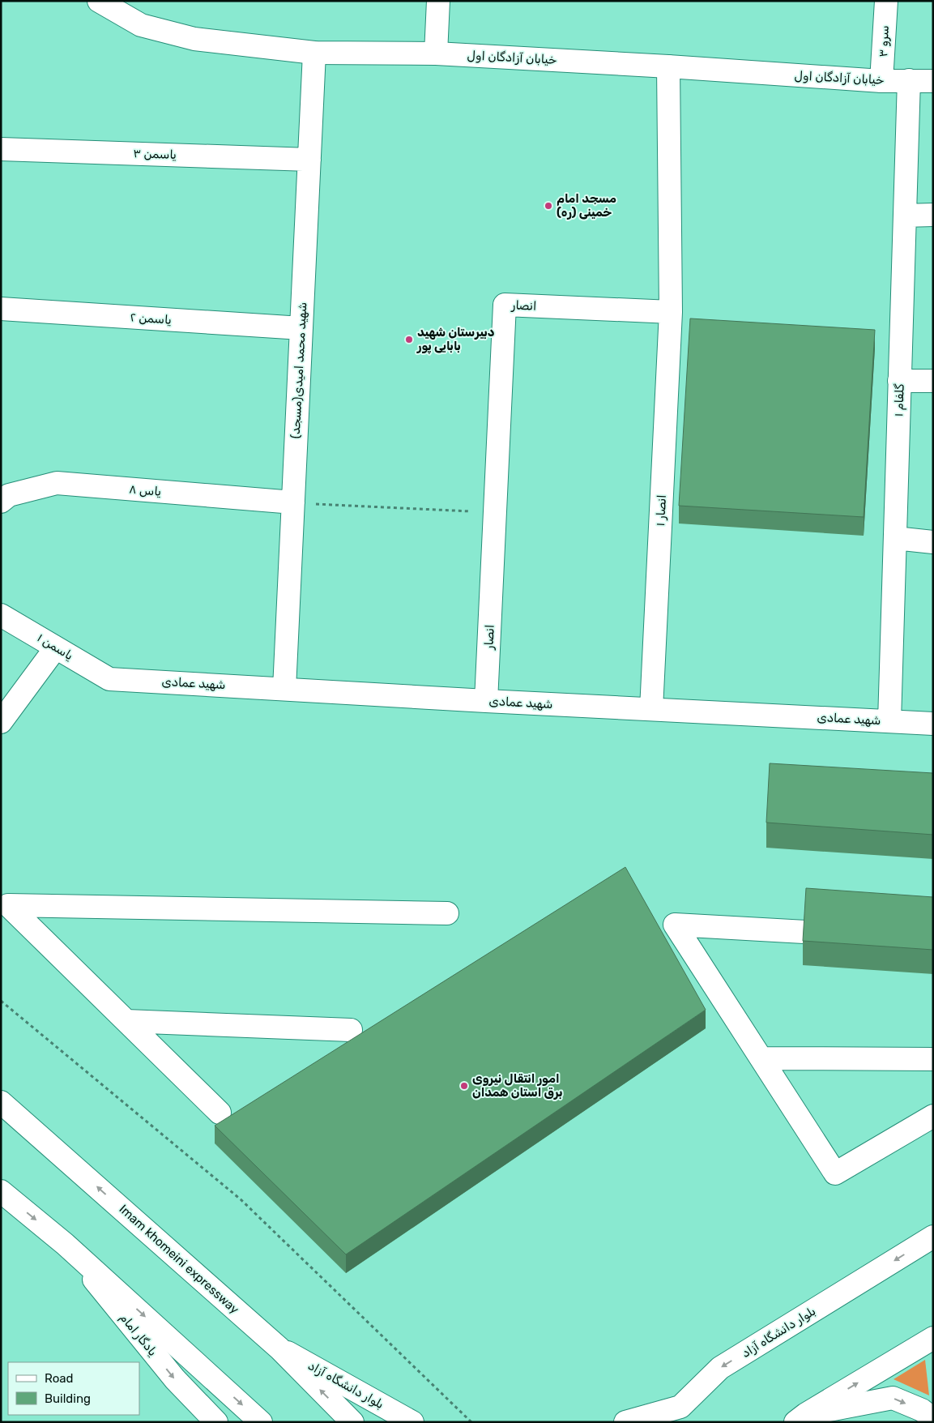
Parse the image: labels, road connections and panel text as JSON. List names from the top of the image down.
{
  "streets": {
    "main road": [
      "سرو ۳",
      "خیابان آزادگان اول",
      "یاسمن ۳",
      "انصار",
      "یاسمن ۲",
      "(مسجد)شهید محمد امیدی",
      "گلفام ۱",
      "یاس ۸",
      "انصار ۱",
      "یاسمن ۱",
      "شهید عمادی",
      "Imam khomeini expressway",
      "بلوار دانشگاه آزاد",
      "یادگار امام"
    ]
  },
  "crossings": [
    ["سرو ۳", "خیابان آزادگان اول"],
    ["خیابان آزادگان اول", "(مسجد)شهید محمد امیدی"],
    ["خیابان آزادگان اول", "گلفام ۱"],
    ["یاسمن ۳", "(مسجد)شهید محمد امیدی"],
    ["انصار", "انصار ۱"],
    ["انصار", "شهید عمادی"],
    ["یاسمن ۲", "(مسجد)شهید محمد امیدی"],
    ["(مسجد)شهید محمد امیدی", "یاس ۸"],
    ["(مسجد)شهید محمد امیدی", "شهید عمادی"],
    ["گلفام ۱", "شهید عمادی"],
    ["انصار ۱", "شهید عمادی"],
    ["یاسمن ۱", "شهید عمادی"],
    ["Imam khomeini expressway", "بلوار دانشگاه آزاد"]
  ],
  "places": ["مسجد امام خمینی (ره)", "دبیرستان شهید بابایی پور", "امور انتقال نیروی برق استان همدان"],
  "legend": ["Road", "Building"]
}
